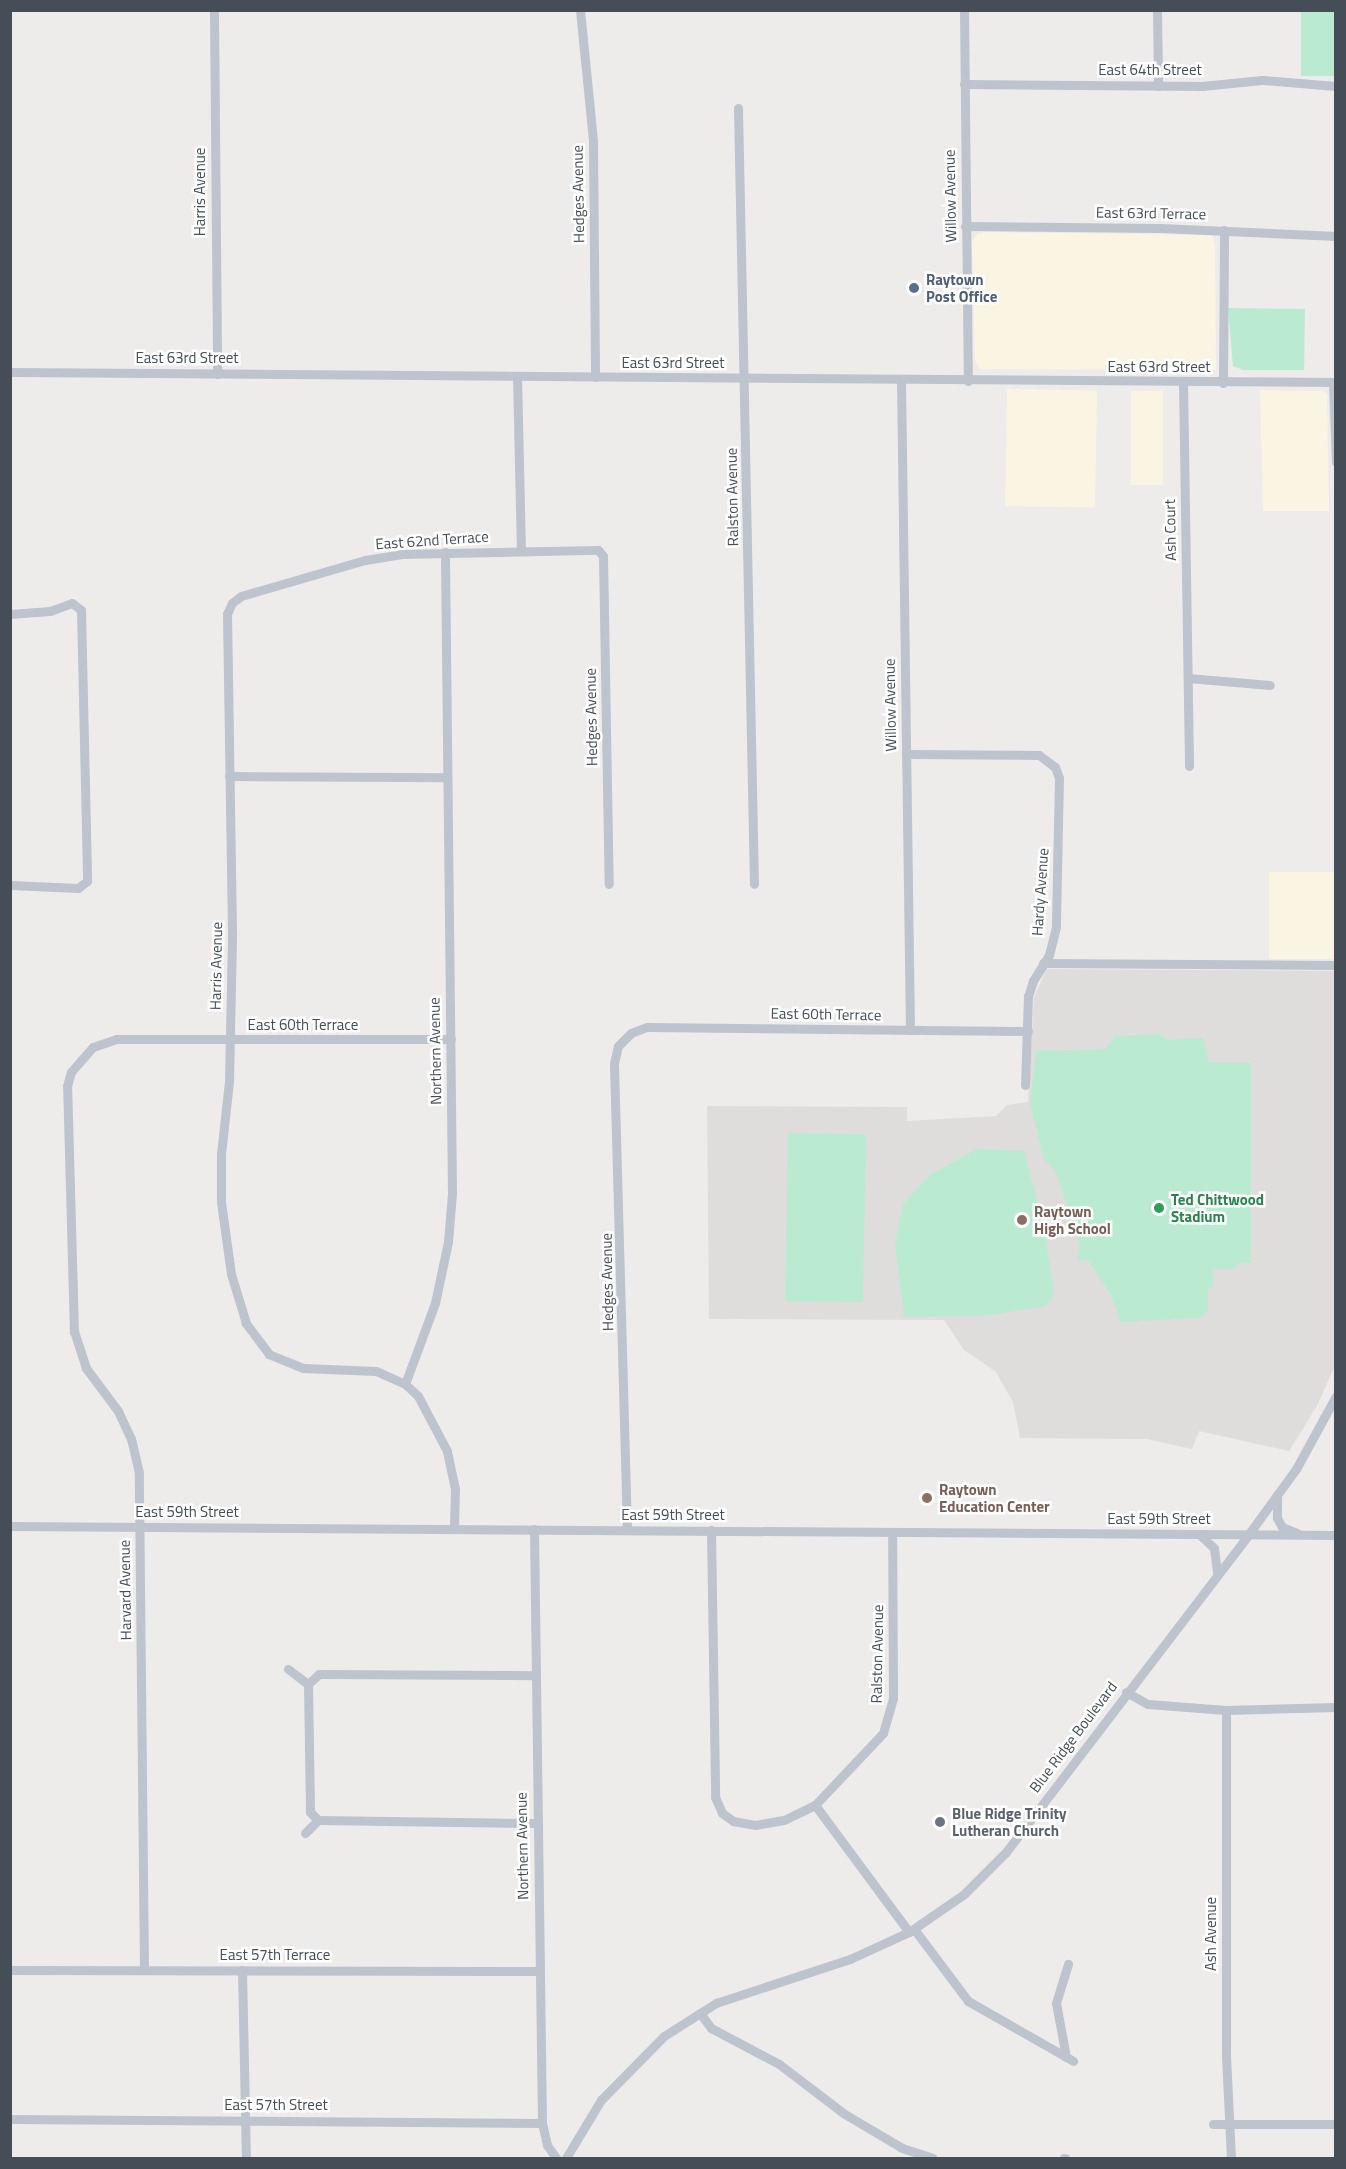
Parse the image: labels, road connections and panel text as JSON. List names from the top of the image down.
{
  "streets": {
    "street": [
      "East 64th Street",
      "Harris Avenue",
      "Hedges Avenue",
      "Willow Avenue",
      "East 63rd Terrace",
      "East 63rd Street",
      "Ralston Avenue",
      "Ash Court",
      "East 62nd Terrace",
      "Hardy Avenue",
      "East 60th Terrace",
      "Northern Avenue",
      "East 59th Street",
      "Harvard Avenue",
      "Blue Ridge Boulevard",
      "Ash Avenue",
      "East 57th Terrace",
      "East 57th Street"
    ]
  },
  "crossings": [
    ["East 64th Street", "Willow Avenue"],
    ["Harris Avenue", "East 63rd Street"],
    ["Harris Avenue", "East 62nd Terrace"],
    ["Harris Avenue", "East 60th Terrace"],
    ["Harris Avenue", "Northern Avenue"],
    ["Hedges Avenue", "East 63rd Street"],
    ["Hedges Avenue", "East 62nd Terrace"],
    ["Hedges Avenue", "East 60th Terrace"],
    ["Hedges Avenue", "East 59th Street"],
    ["Willow Avenue", "East 63rd Terrace"],
    ["Willow Avenue", "East 63rd Street"],
    ["Willow Avenue", "Hardy Avenue"],
    ["Willow Avenue", "East 60th Terrace"],
    ["East 63rd Street", "Ralston Avenue"],
    ["East 63rd Street", "Ash Court"],
    ["Ralston Avenue", "East 59th Street"],
    ["East 62nd Terrace", "Northern Avenue"],
    ["Hardy Avenue", "East 60th Terrace"],
    ["East 60th Terrace", "Northern Avenue"],
    ["East 60th Terrace", "Harvard Avenue"],
    ["Northern Avenue", "East 59th Street"],
    ["Northern Avenue", "East 57th Terrace"],
    ["Northern Avenue", "East 57th Street"],
    ["East 59th Street", "Harvard Avenue"],
    ["East 59th Street", "Blue Ridge Boulevard"],
    ["Harvard Avenue", "East 57th Terrace"]
  ],
  "places": [
    "Raytown Post Office",
    "Ted Chittwood Stadium",
    "Raytown High School",
    "Raytown Education Center",
    "Blue Ridge Trinity Lutheran Church"
  ]
}
